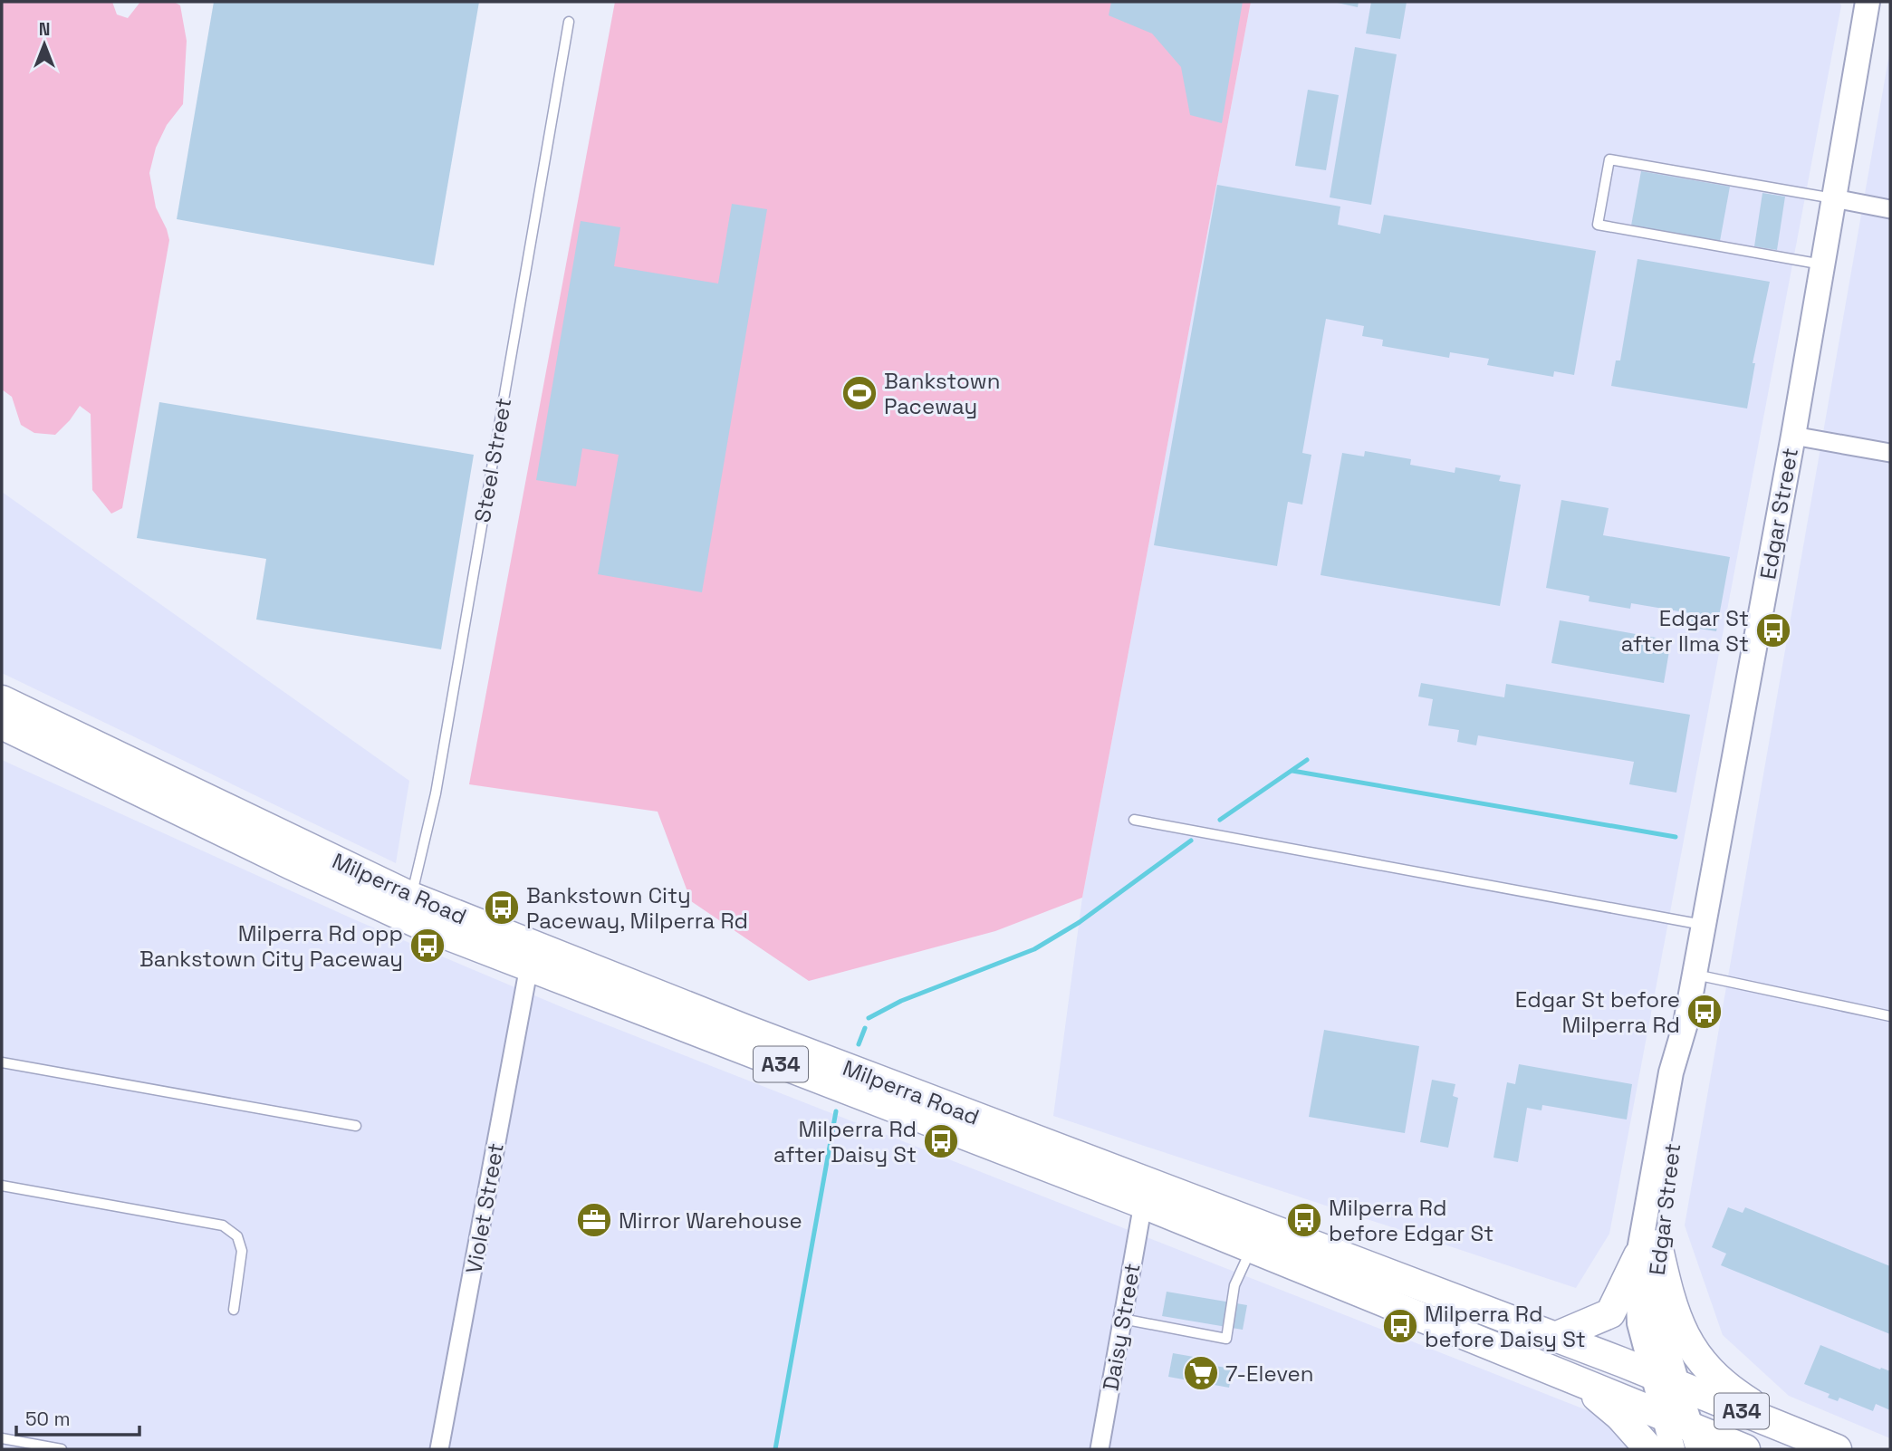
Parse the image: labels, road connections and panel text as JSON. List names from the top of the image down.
{
  "streets": {
    "highway": ["Milperra Road", "A34"],
    "main road": ["Edgar Street"],
    "street": ["Violet Street", "Daisy Street"],
    "lane": ["Steel Street"]
  },
  "crossings": [
    ["Steel Street", "Milperra Road"],
    ["Edgar Street", "Milperra Road"],
    ["Milperra Road", "Violet Street"],
    ["Milperra Road", "Daisy Street"]
  ],
  "places": {
    "sports": ["Bankstown Paceway"],
    "bus stop": [
      "Edgar St after Ilma St",
      "Bankstown City Paceway, Milperra Rd",
      "Milperra Rd opp Bankstown City Paceway",
      "Edgar St before Milperra Rd",
      "Milperra Rd after Daisy St",
      "Milperra Rd before Edgar St",
      "Milperra Rd before Daisy St"
    ],
    "office": ["Mirror Warehouse"],
    "supermarket": ["7-Eleven"]
  },
  "scale_bar": "50 m",
  "north": "top"
}
